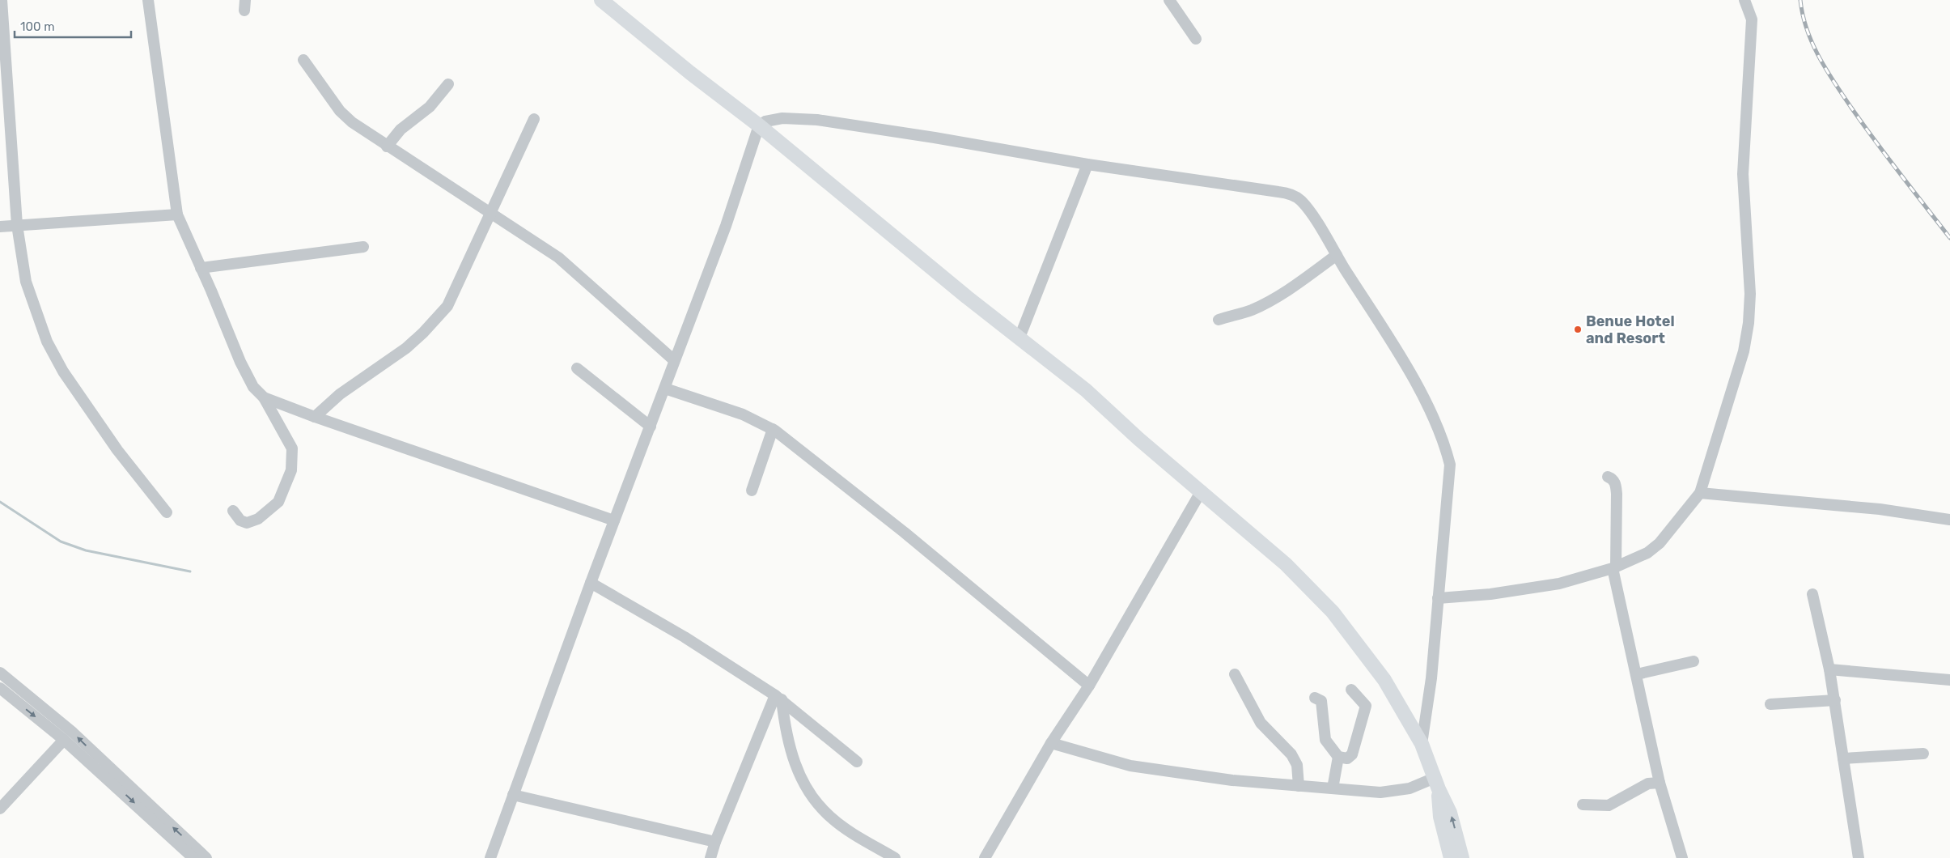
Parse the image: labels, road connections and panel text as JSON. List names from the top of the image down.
{
  "places": ["Benue Hotel and Resort"],
  "scale_bar": "100 m"
}
